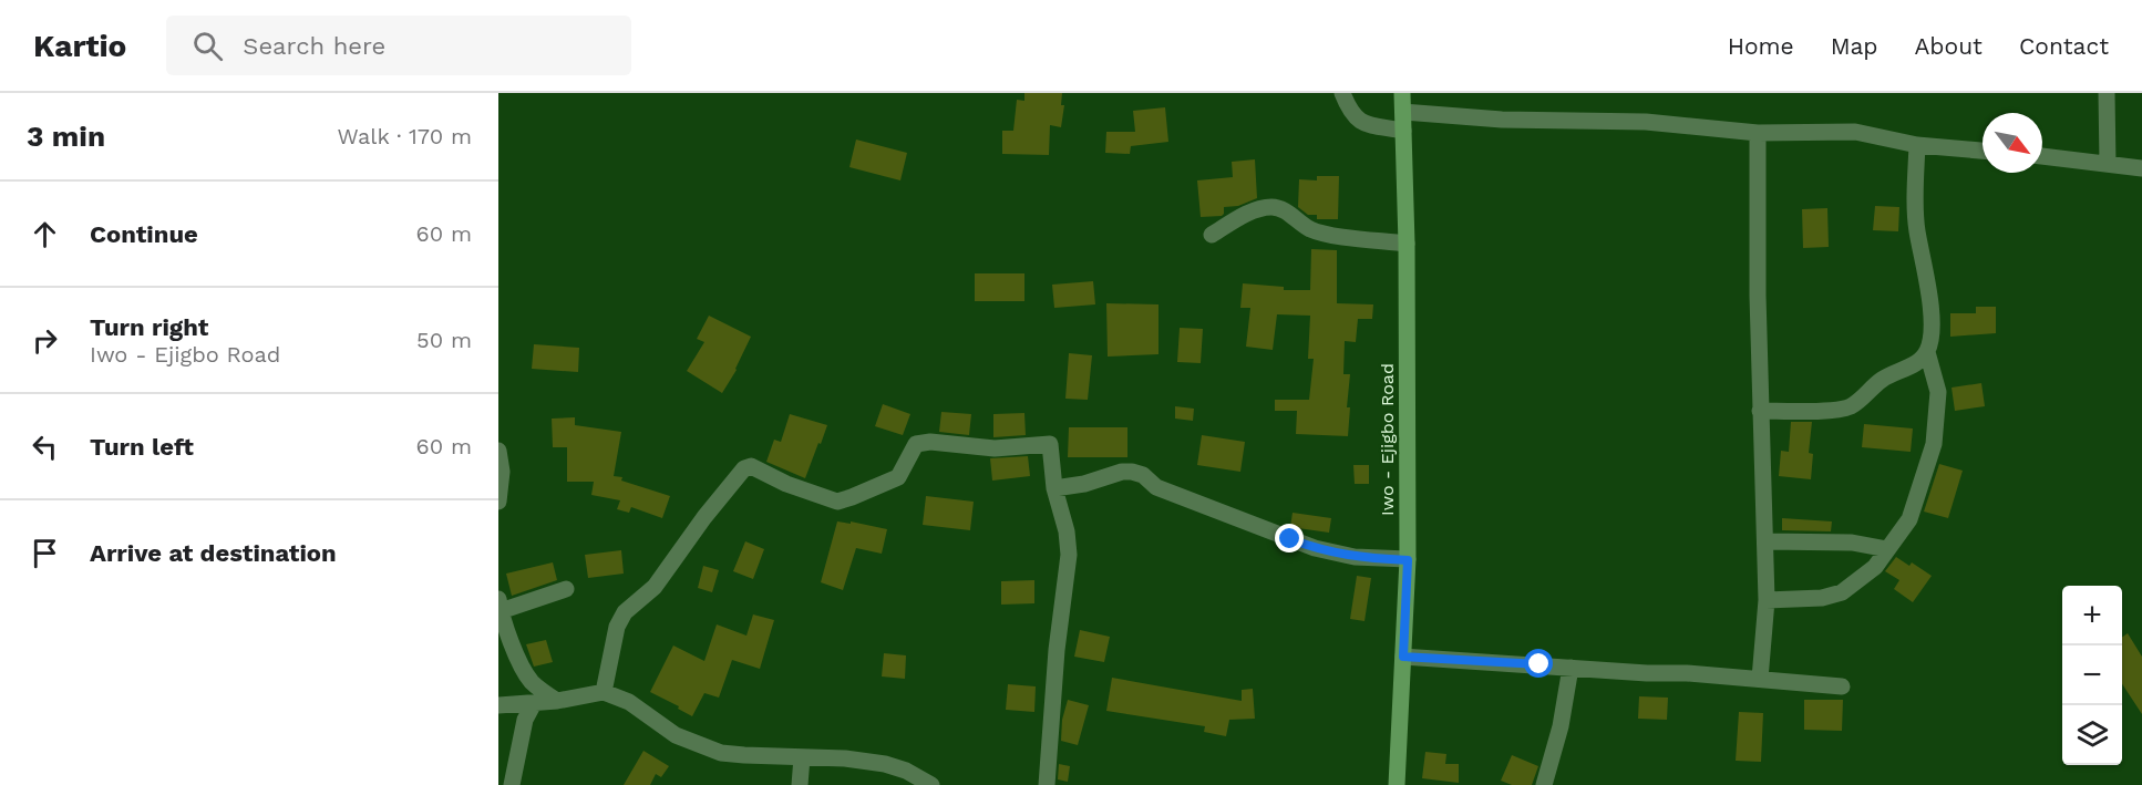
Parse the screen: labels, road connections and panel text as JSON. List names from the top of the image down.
{
  "streets": {
    "main road": ["Iwo - Ejigbo Road"]
  },
  "north": "bottom right",
  "page": {
    "header": "Kartio",
    "search": "Search here",
    "nav": [
      "Home",
      "Map",
      "About",
      "Contact"
    ],
    "heading": ["3 min", "Walk · 170 m"],
    "list": [
      ["Continue", "60 m"],
      ["Turn right", "Iwo - Ejigbo Road", "50 m"],
      ["Turn left", "60 m"],
      "Arrive at destination"
    ],
    "map_buttons": ["+", "−"]
  }
}
